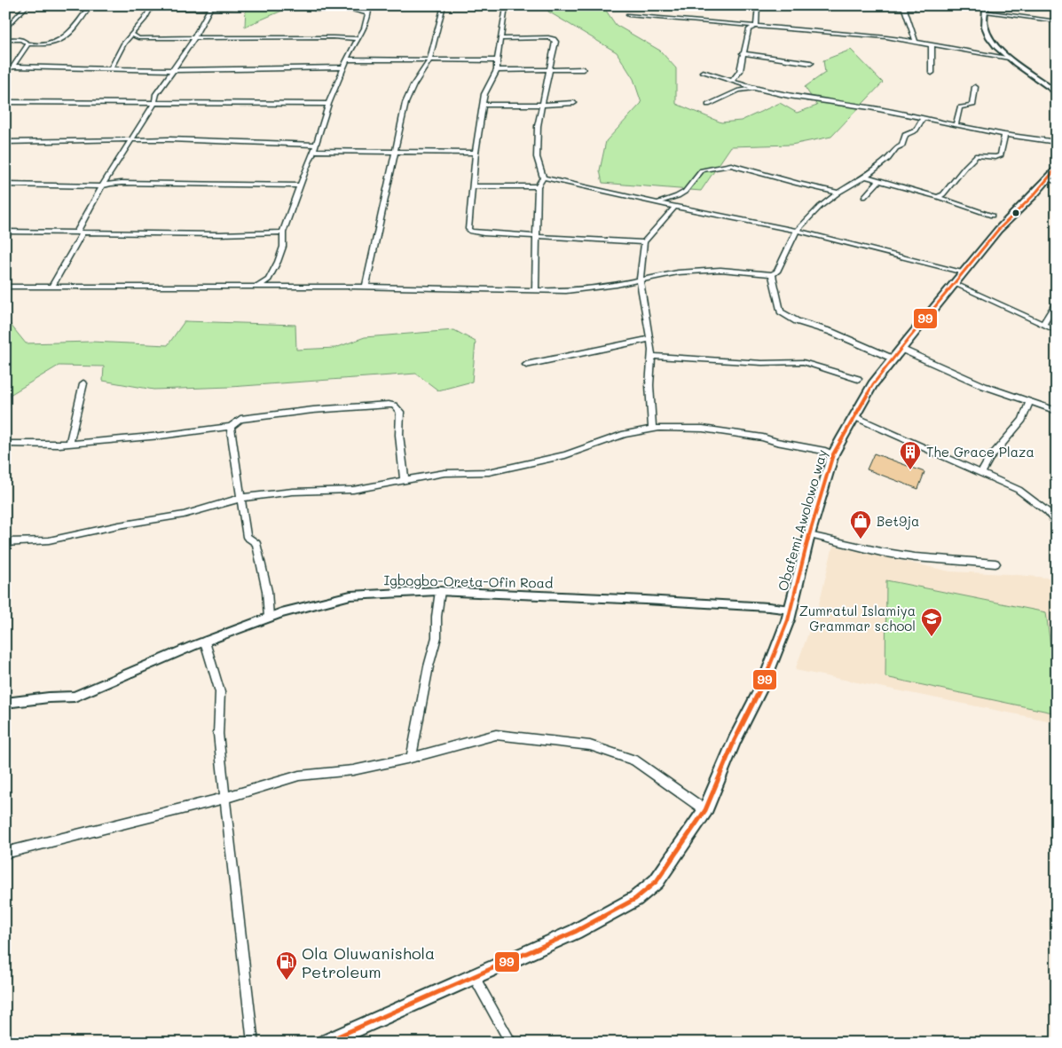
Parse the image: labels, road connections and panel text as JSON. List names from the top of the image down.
{
  "streets": {
    "main road": ["Obafemi Awolowo way"],
    "street": ["Igbogbo-Oreta-Ofin Road"]
  },
  "crossings": [
    ["Obafemi Awolowo way", "Igbogbo-Oreta-Ofin Road"]
  ],
  "places": {
    "building": ["The Grace Plaza"],
    "shop": ["Bet9ja"],
    "school or university": ["Zumratul Islamiya Grammar school"],
    "fuel station": ["Ola Oluwanishola Petroleum"]
  },
  "lines": ["transit line 99"]
}
